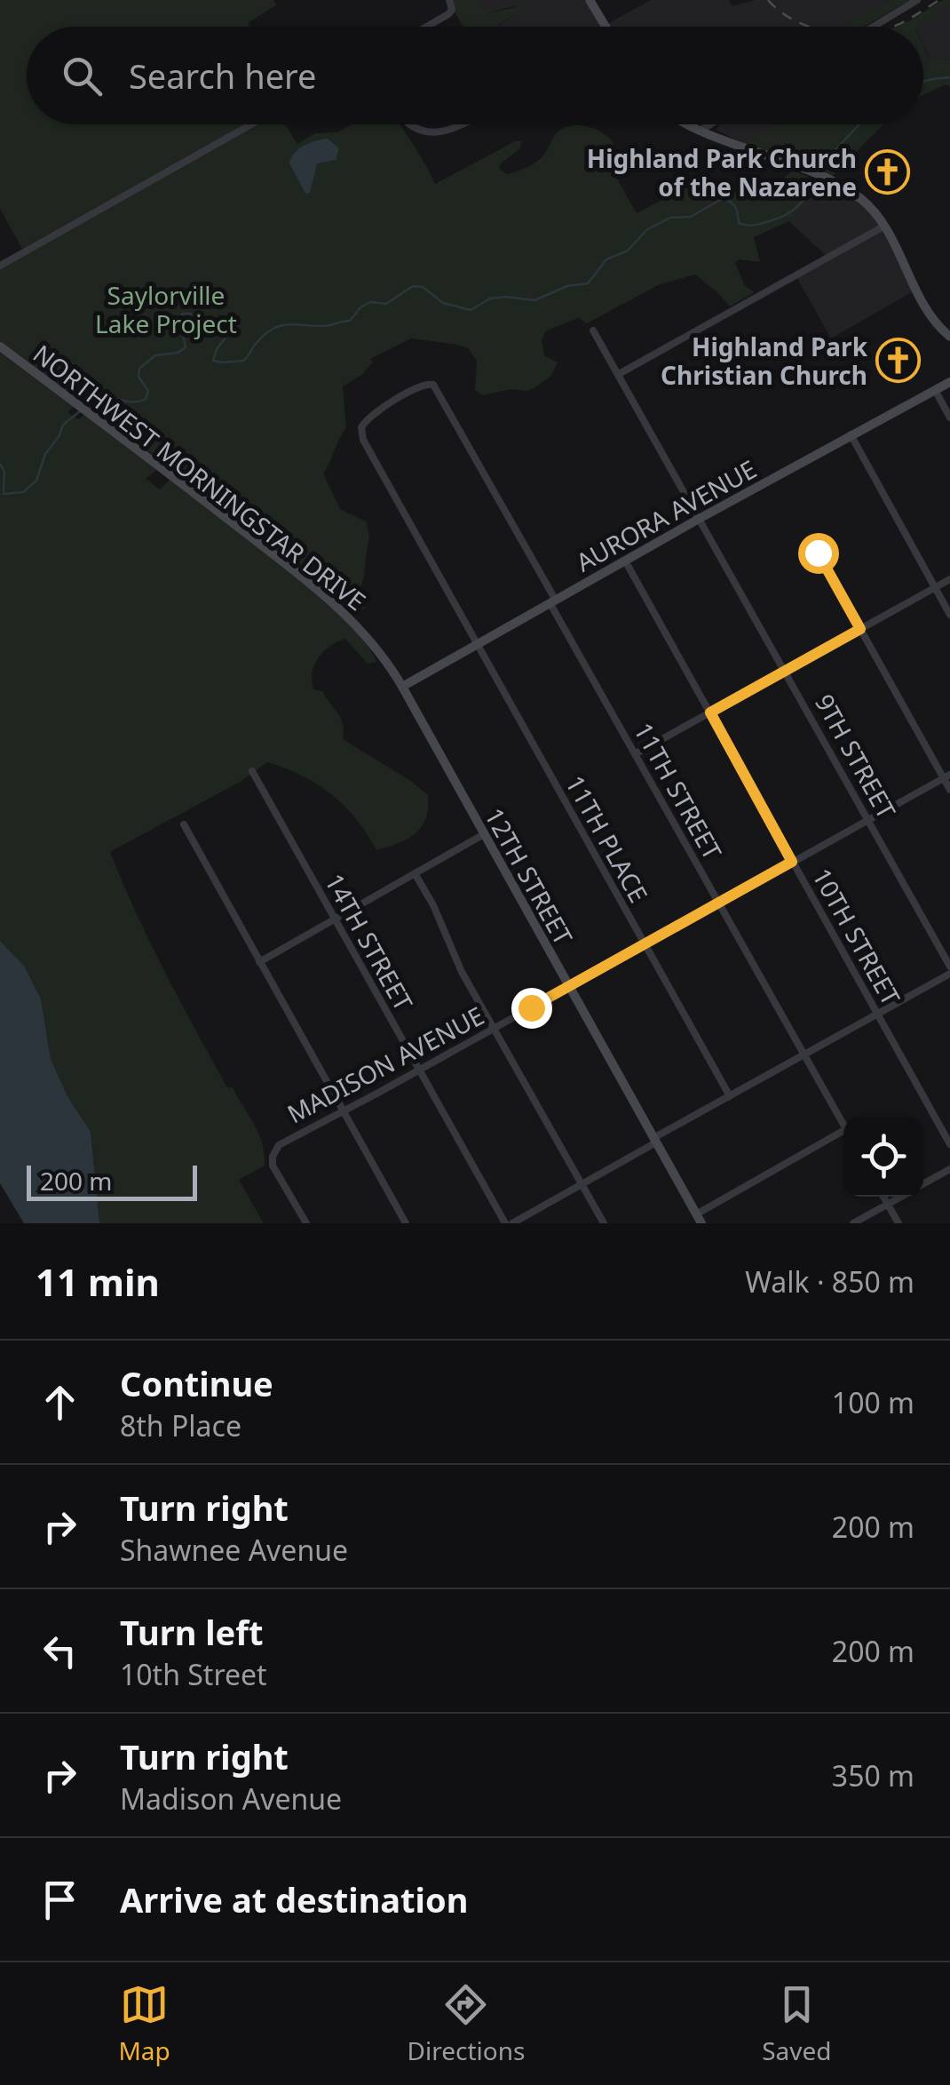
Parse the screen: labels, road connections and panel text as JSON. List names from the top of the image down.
{
  "streets": {
    "main road": ["NORTHWEST MORNINGSTAR DRIVE", "AURORA AVENUE", "12TH STREET"],
    "street": [
      "9TH STREET",
      "11TH STREET",
      "11TH PLACE",
      "10TH STREET",
      "14TH STREET",
      "MADISON AVENUE"
    ]
  },
  "crossings": [
    ["NORTHWEST MORNINGSTAR DRIVE", "AURORA AVENUE"],
    ["NORTHWEST MORNINGSTAR DRIVE", "12TH STREET"],
    ["AURORA AVENUE", "9TH STREET"],
    ["AURORA AVENUE", "11TH STREET"],
    ["AURORA AVENUE", "11TH PLACE"],
    ["AURORA AVENUE", "12TH STREET"],
    ["AURORA AVENUE", "10TH STREET"],
    ["9TH STREET", "MADISON AVENUE"],
    ["11TH STREET", "11TH PLACE"],
    ["11TH STREET", "MADISON AVENUE"],
    ["11TH PLACE", "MADISON AVENUE"],
    ["12TH STREET", "MADISON AVENUE"],
    ["10TH STREET", "MADISON AVENUE"],
    ["14TH STREET", "MADISON AVENUE"]
  ],
  "parks": ["Saylorville Lake Project"],
  "places": {
    "church": ["Highland Park Church of the Nazarene", "Highland Park Christian Church"]
  },
  "scale_bar": "200 m",
  "page": {
    "search": "Search here",
    "scale": "200 m",
    "heading": ["11 min", "Walk · 850 m"],
    "list": [
      ["Continue", "8th Place", "100 m"],
      ["Turn right", "Shawnee Avenue", "200 m"],
      ["Turn left", "10th Street", "200 m"],
      ["Turn right", "Madison Avenue", "350 m"],
      "Arrive at destination"
    ],
    "nav": ["Map", "Directions", "Saved"]
  }
}
